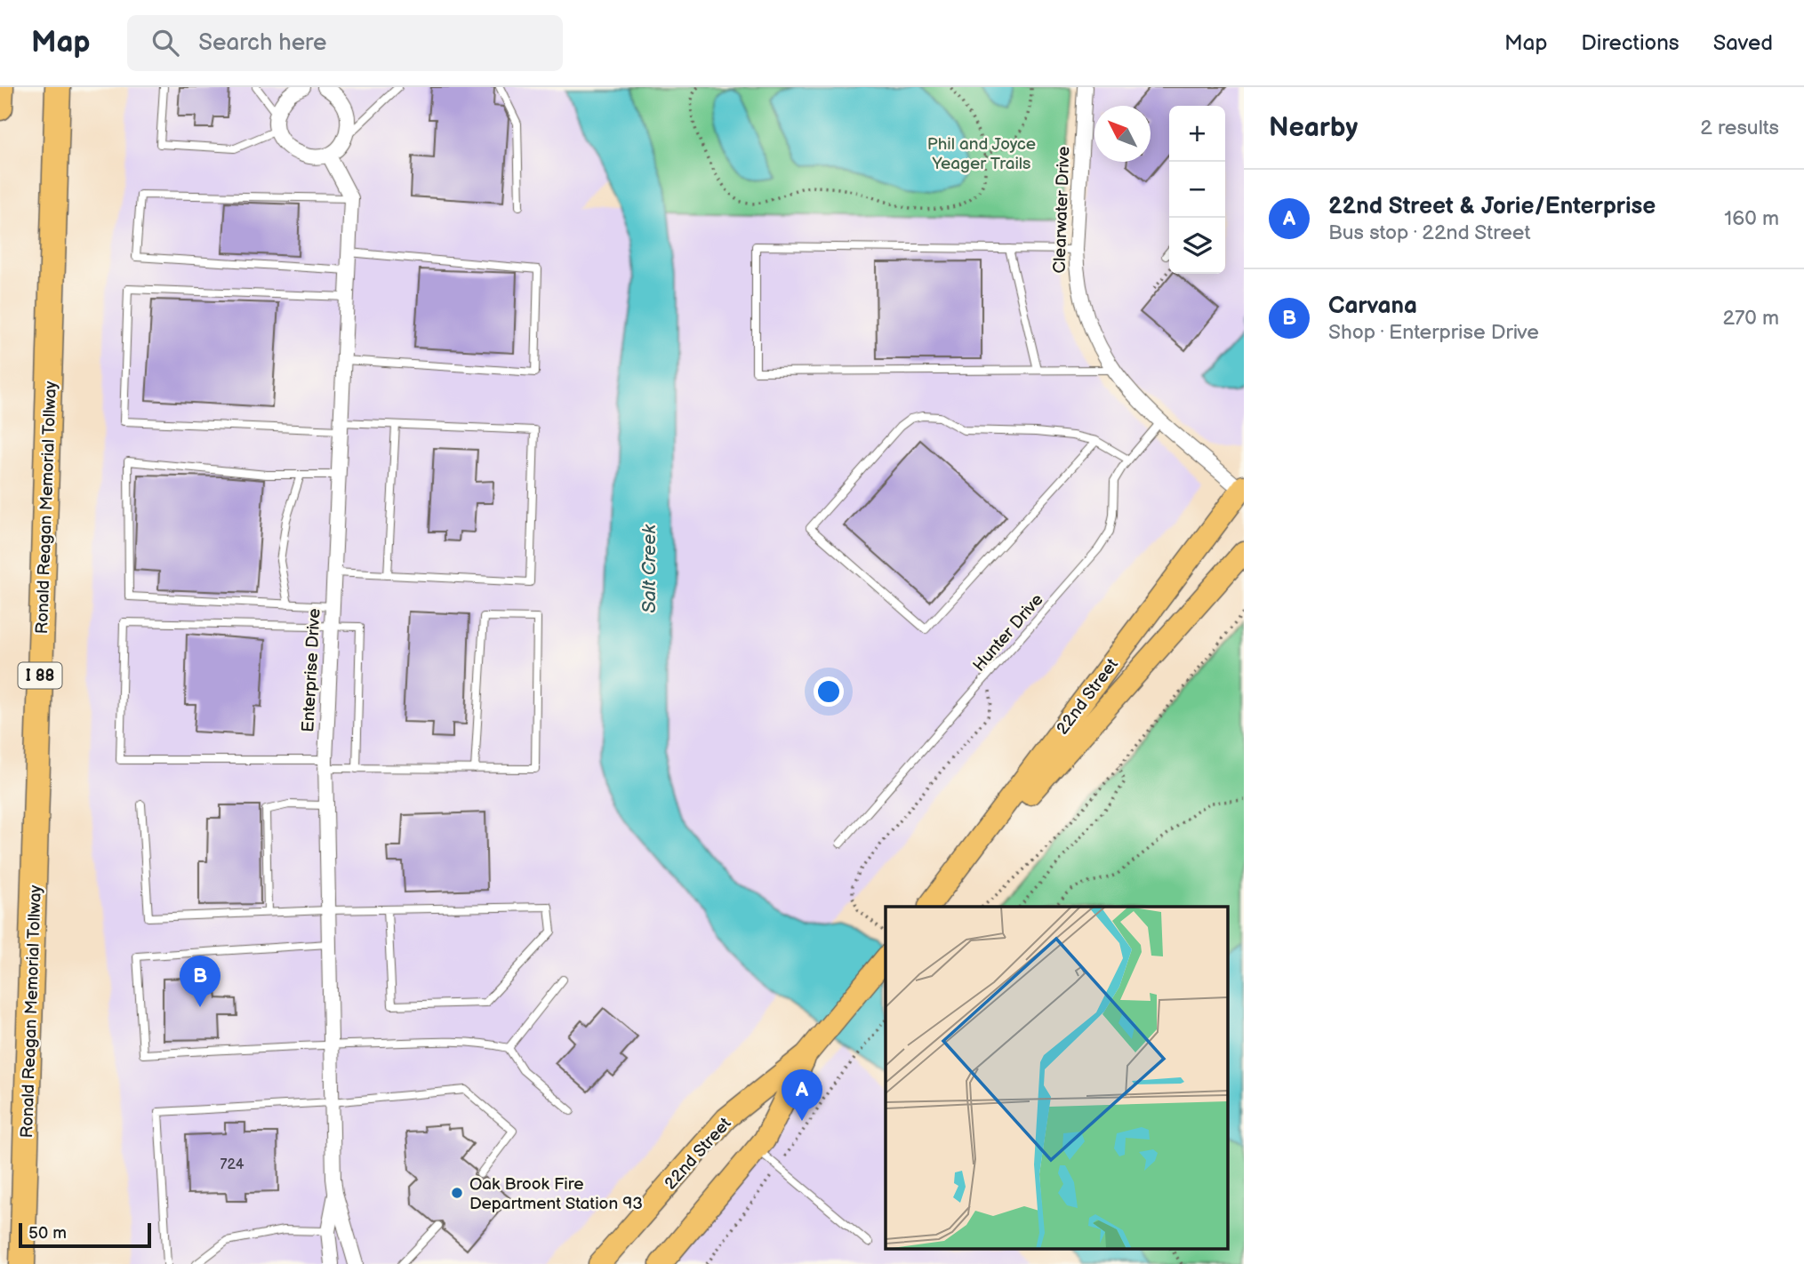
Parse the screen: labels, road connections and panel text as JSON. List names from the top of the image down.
{
  "streets": {
    "highway": ["Ronald Reagan Memorial Tollway", "I 88"],
    "main road": ["22nd Street"],
    "street": ["Clearwater Drive", "Enterprise Drive"],
    "lane": ["Hunter Drive"]
  },
  "crossings": [
    ["Clearwater Drive", "Hunter Drive"],
    ["Clearwater Drive", "22nd Street"]
  ],
  "water": ["Salt Creek"],
  "parks": ["Phil and Joyce Yeager Trails"],
  "places": ["Oak Brook Fire Department Station 93"],
  "house_numbers": ["724"],
  "scale_bar": "50 m",
  "north": "top left",
  "page": {
    "header": "Map",
    "search": "Search here",
    "nav": ["Map", "Directions", "Saved"],
    "heading": ["Nearby", "2 results"],
    "map_buttons": ["+", "−"],
    "list": [
      {
        "mark": "A",
        "name": "22nd Street & Jorie/Enterprise",
        "note": "Bus stop · 22nd Street",
        "value": "160 m"
      },
      {
        "mark": "B",
        "name": "Carvana",
        "note": "Shop · Enterprise Drive",
        "value": "270 m"
      }
    ],
    "pins": ["B", "A"],
    "scale": "50 m"
  }
}
